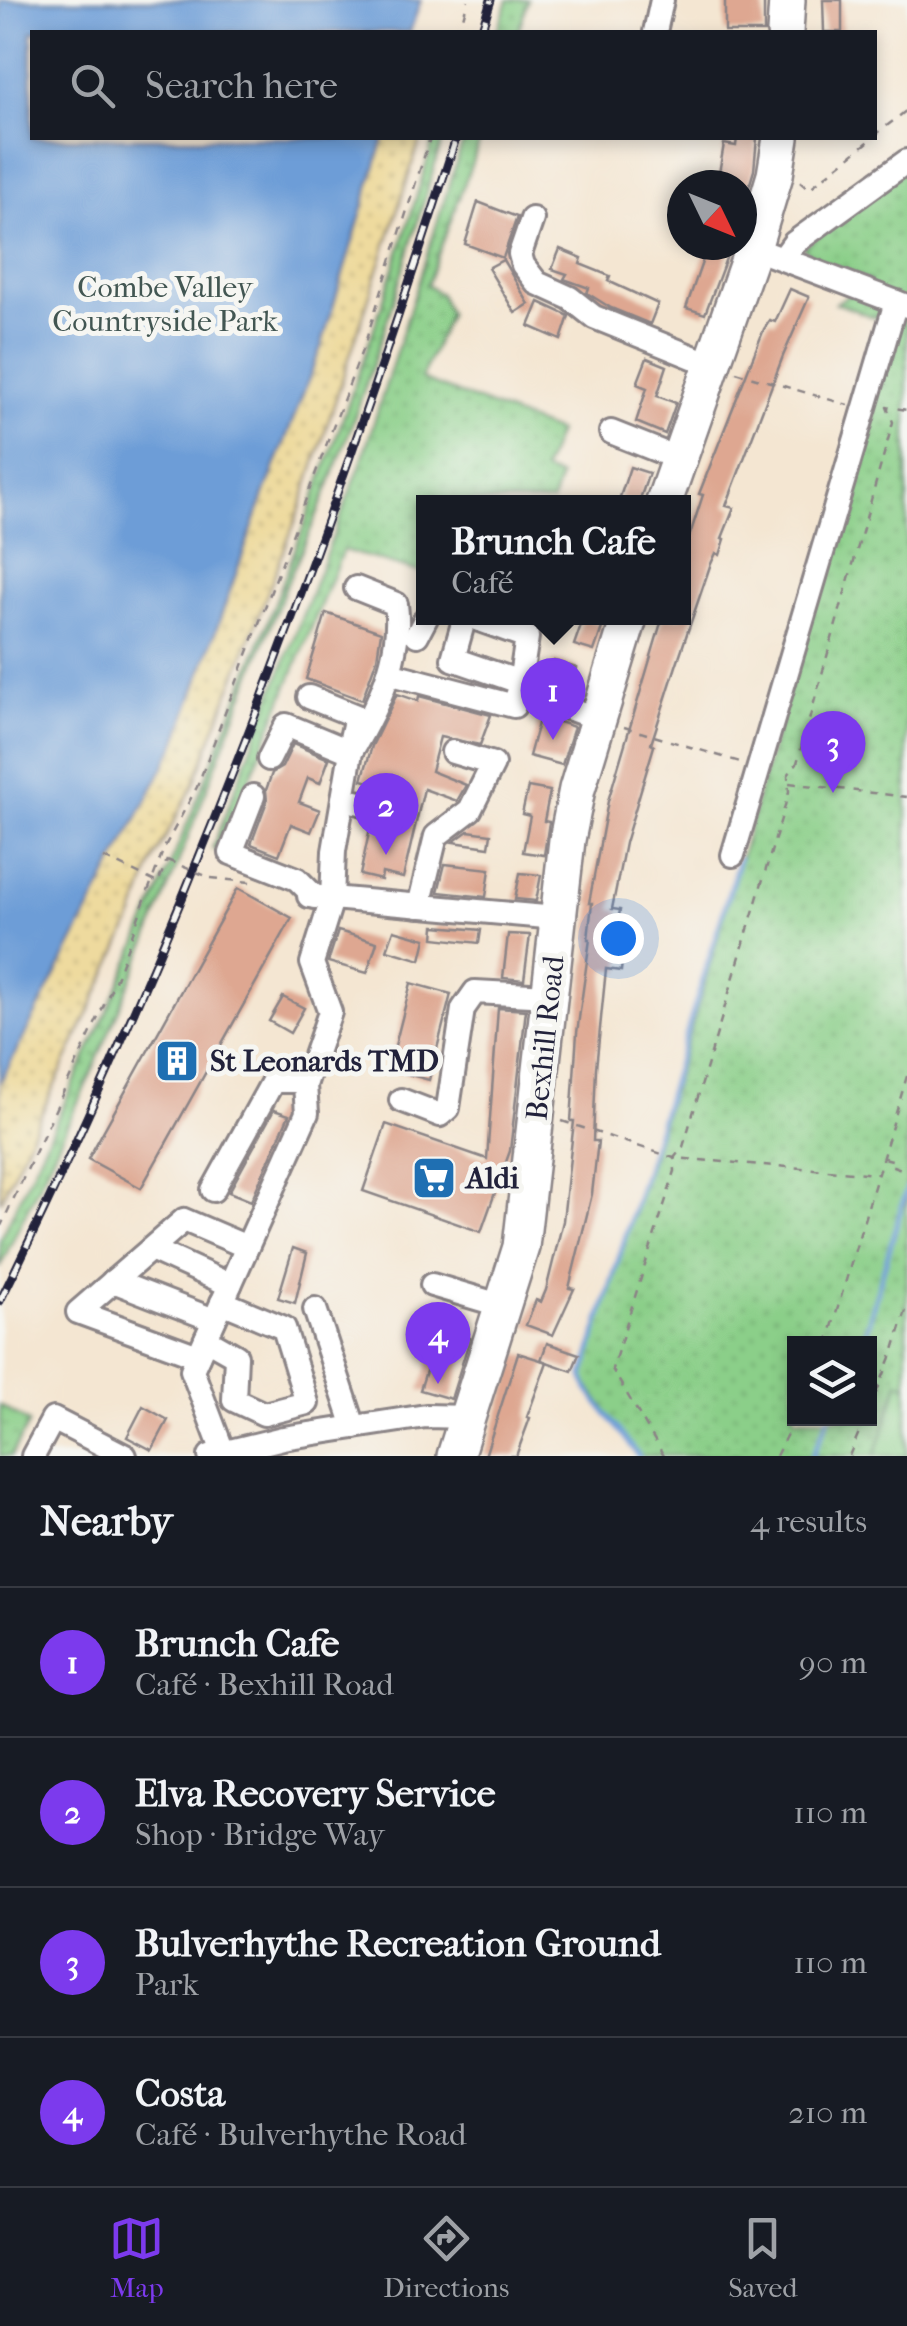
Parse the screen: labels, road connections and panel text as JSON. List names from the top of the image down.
{
  "streets": {
    "highway": ["Bexhill Road"]
  },
  "parks": ["Combe Valley Countryside Park"],
  "places": {
    "building": ["St Leonards TMD"],
    "supermarket": ["Aldi"]
  },
  "north": "bottom right",
  "page": {
    "search": "Search here",
    "popup": ["Brunch Cafe", "Café"],
    "pins": [
      "1",
      "3",
      "2",
      "4"
    ],
    "heading": ["Nearby", "4 results"],
    "list": [
      {
        "mark": "1",
        "name": "Brunch Cafe",
        "note": "Café · Bexhill Road",
        "value": "90 m"
      },
      {
        "mark": "2",
        "name": "Elva Recovery Service",
        "note": "Shop · Bridge Way",
        "value": "110 m"
      },
      {
        "mark": "3",
        "name": "Bulverhythe Recreation Ground",
        "note": "Park",
        "value": "110 m"
      },
      {
        "mark": "4",
        "name": "Costa",
        "note": "Café · Bulverhythe Road",
        "value": "210 m"
      }
    ],
    "nav": ["Map", "Directions", "Saved"]
  }
}
